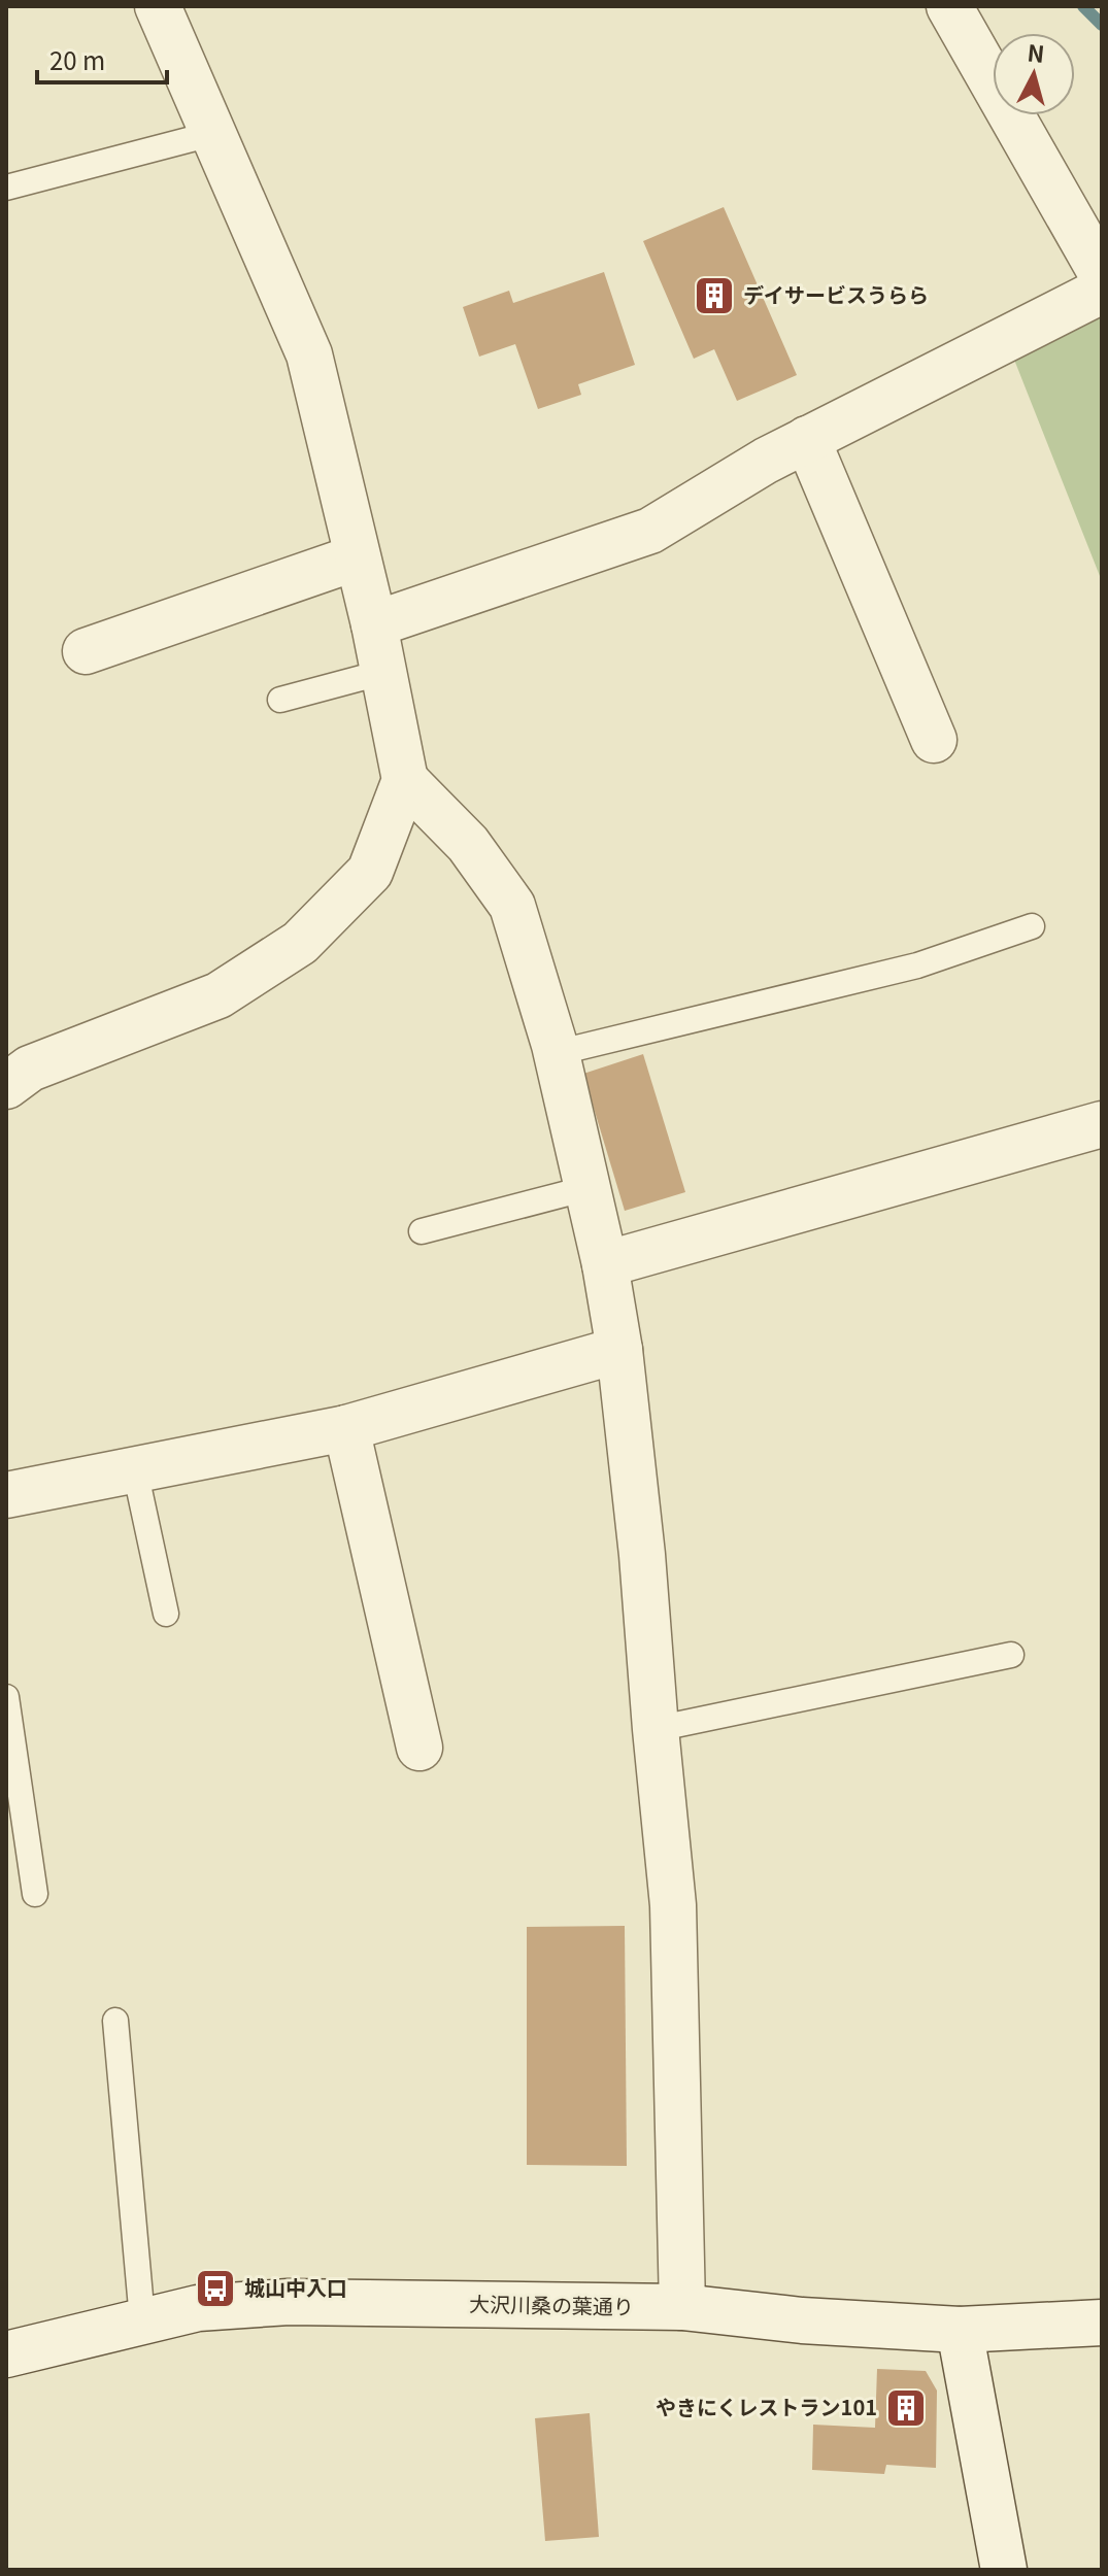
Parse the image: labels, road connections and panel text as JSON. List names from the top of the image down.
{
  "streets": {
    "street": ["大沢川桑の葉通り"]
  },
  "places": {
    "building": ["デイサービスうらら", "やきにくレストラン101"],
    "bus stop": ["城山中入口"]
  },
  "scale_bar": "20 m",
  "north": "top"
}
